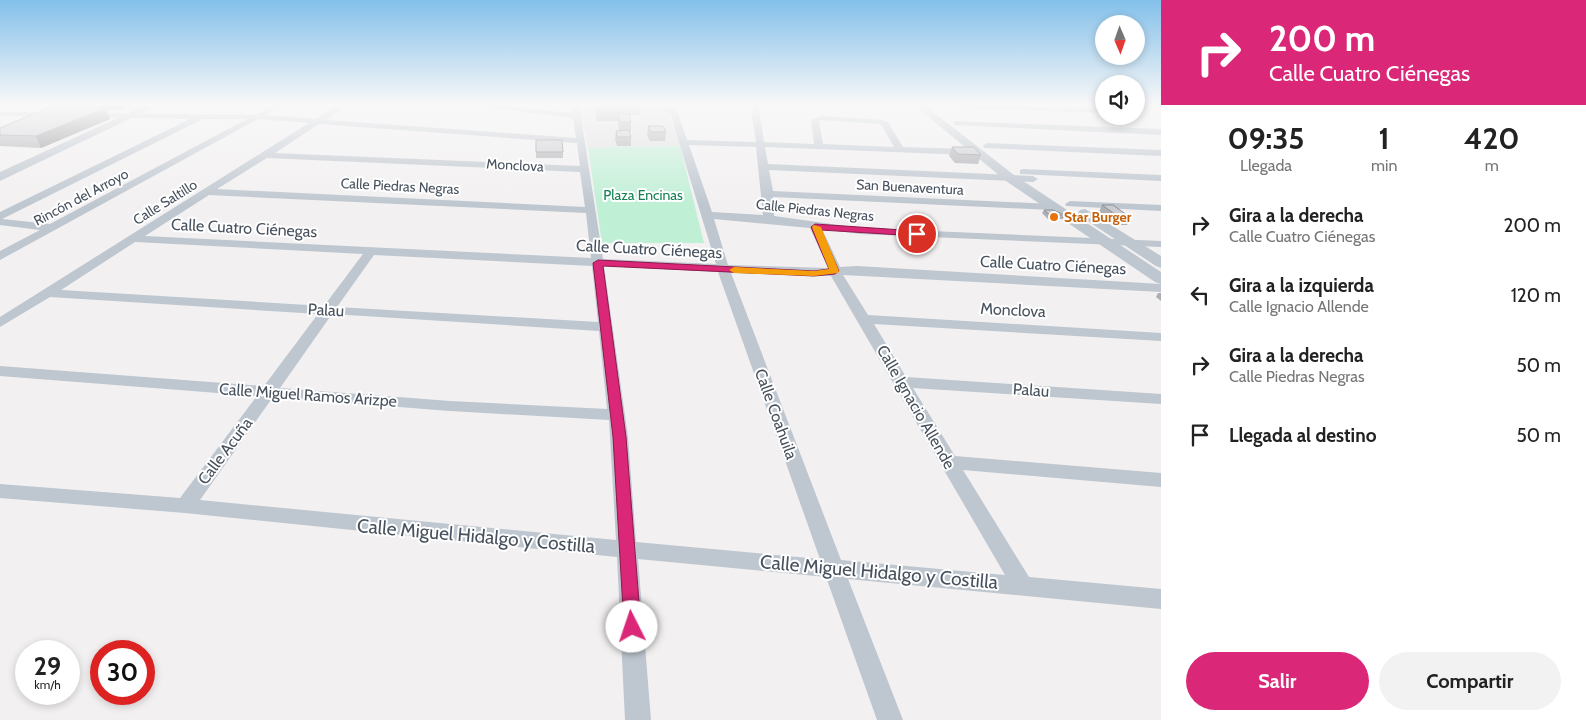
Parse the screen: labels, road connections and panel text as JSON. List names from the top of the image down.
{
  "streets": {
    "street": [
      "Monclova",
      "Calle Piedras Negras",
      "San Buenaventura",
      "Rincón del Arroyo",
      "Calle Saltillo",
      "Calle Cuatro Ciénegas",
      "Palau",
      "Calle Miguel Ramos Arizpe",
      "Calle Ignacio Allende",
      "Calle Coahuila",
      "Calle Acuña",
      "Calle Miguel Hidalgo y Costilla"
    ]
  },
  "crossings": [
    ["Monclova", "Calle Saltillo"],
    ["Monclova", "Calle Ignacio Allende"],
    ["Calle Piedras Negras", "Calle Saltillo"],
    ["Calle Piedras Negras", "Calle Ignacio Allende"],
    ["Calle Piedras Negras", "Calle Coahuila"],
    ["Calle Saltillo", "Calle Cuatro Ciénegas"],
    ["Calle Saltillo", "Palau"],
    ["Calle Cuatro Ciénegas", "Calle Ignacio Allende"],
    ["Calle Cuatro Ciénegas", "Calle Coahuila"],
    ["Calle Cuatro Ciénegas", "Calle Acuña"],
    ["Palau", "Calle Ignacio Allende"],
    ["Palau", "Calle Acuña"],
    ["Calle Miguel Ramos Arizpe", "Calle Acuña"],
    ["Calle Ignacio Allende", "Calle Miguel Hidalgo y Costilla"],
    ["Calle Coahuila", "Calle Miguel Hidalgo y Costilla"],
    ["Calle Acuña", "Calle Miguel Hidalgo y Costilla"]
  ],
  "parks": ["Plaza Encinas"],
  "places": ["Star Burger"],
  "north": "bottom",
  "page": {
    "turn": ["200 m", "Calle Cuatro Ciénegas"],
    "eta": [
      "09:35",
      "Llegada",
      "1",
      "min",
      "420",
      "m"
    ],
    "list": [
      {
        "name": "Gira a la derecha",
        "note": "Calle Cuatro Ciénegas",
        "value": "200 m"
      },
      {
        "name": "Gira a la izquierda",
        "note": "Calle Ignacio Allende",
        "value": "120 m"
      },
      {
        "name": "Gira a la derecha",
        "note": "Calle Piedras Negras",
        "value": "50 m"
      },
      {
        "name": "Llegada al destino",
        "value": "50 m"
      }
    ],
    "speed": "29 km/h",
    "limit": "30",
    "buttons": ["Salir", "Compartir"]
  }
}
